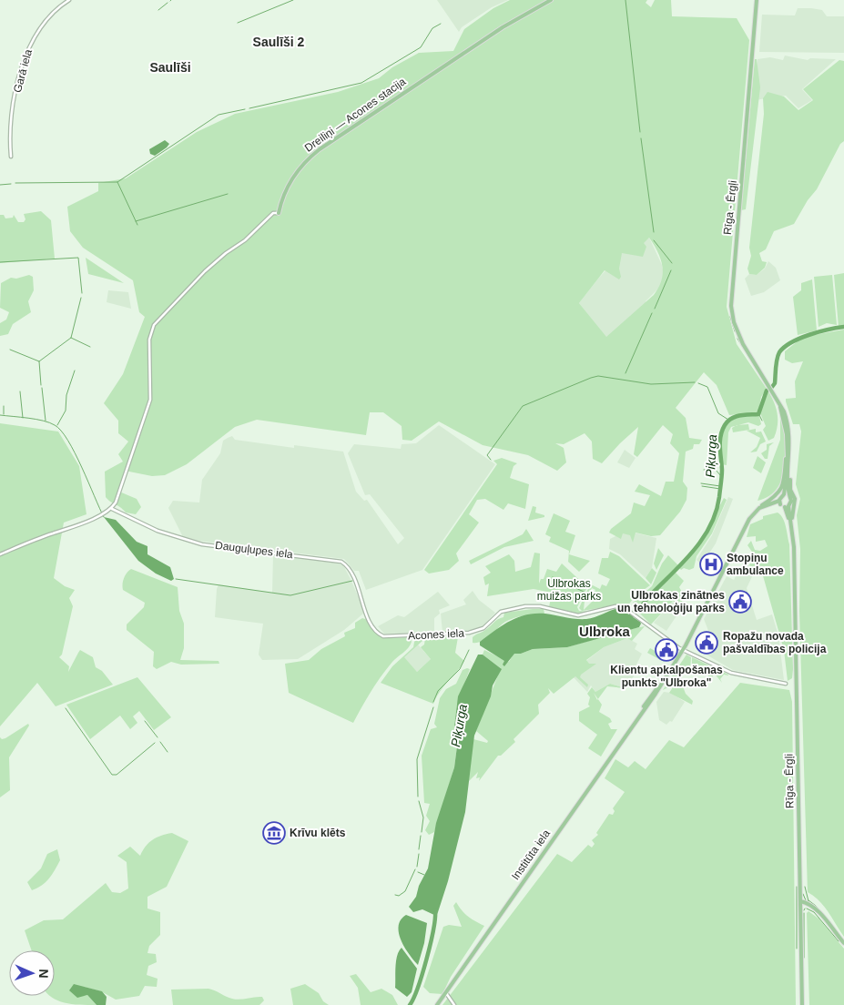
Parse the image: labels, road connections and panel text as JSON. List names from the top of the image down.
{
  "streets": {
    "main road": ["Dreiliņi — Acones stacija", "Rīga - Ērgļi", "Institūta iela"],
    "street": ["Garā iela", "Dauguļupes iela", "Acones iela"]
  },
  "crossings": [
    ["Dreiliņi — Acones stacija", "Dauguļupes iela"],
    ["Rīga - Ērgļi", "Institūta iela"],
    ["Dauguļupes iela", "Acones iela"],
    ["Acones iela", "Institūta iela"]
  ],
  "districts": ["Saulīši 2", "Saulīši", "Ulbroka"],
  "water": ["Piķurga"],
  "parks": ["Ulbrokas muižas parks"],
  "places": {
    "hospital": ["Stopiņu ambulance"],
    "public building": ["Ulbrokas zinātnes un tehnoloģiju parks", "Ropažu novada pašvaldības policija", "Klientu apkalpošanas punkts \"Ulbroka\""],
    "museum": ["Krīvu klēts"]
  },
  "north": "right"
}
